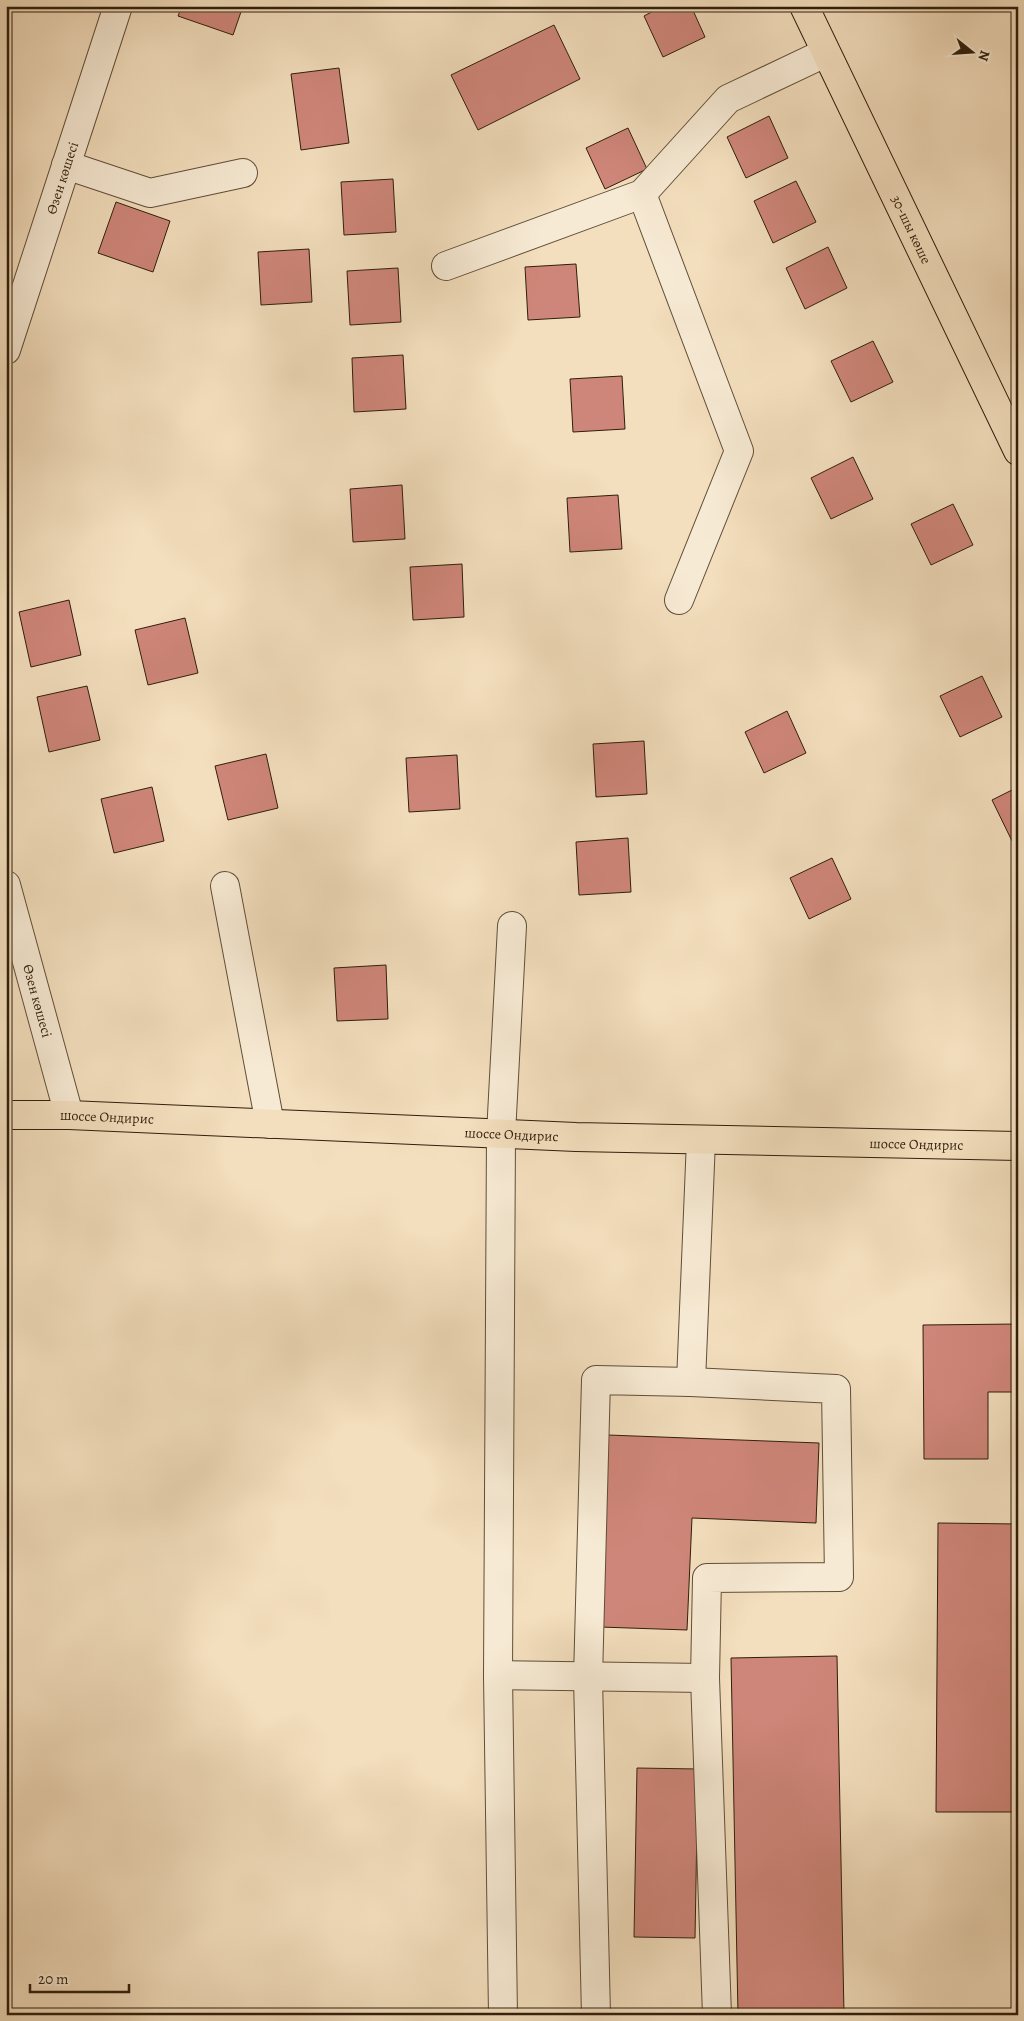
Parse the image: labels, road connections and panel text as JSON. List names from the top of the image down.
{
  "streets": {
    "main road": ["30-шы көше", "шоссе Ондирис"],
    "street": ["Өзен көшесі"]
  },
  "crossings": [
    ["Өзен көшесі", "шоссе Ондирис"]
  ],
  "scale_bar": "20 m",
  "north": "right"
}
